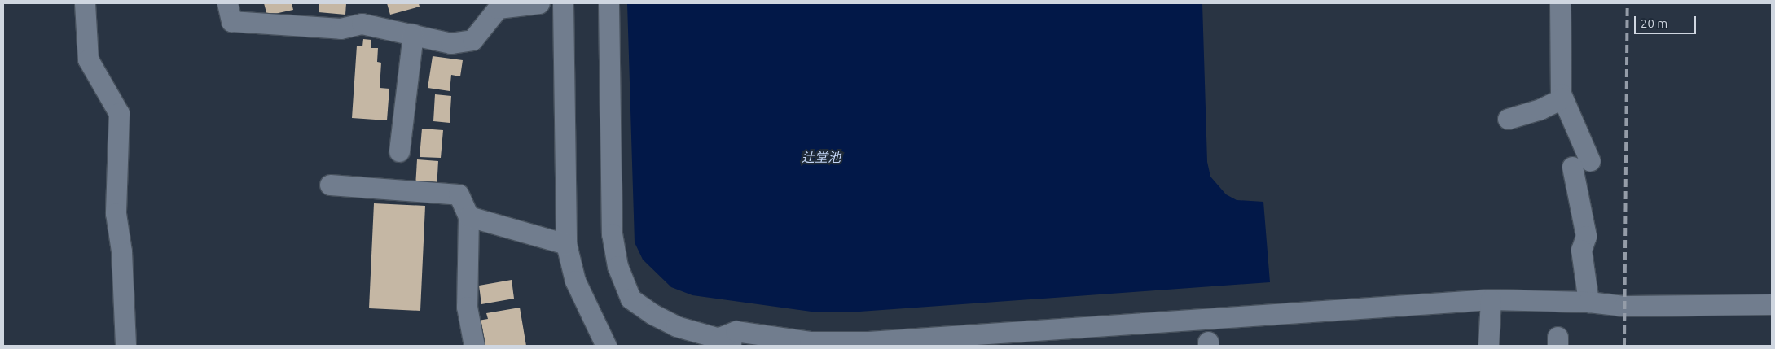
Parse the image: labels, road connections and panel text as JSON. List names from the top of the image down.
{
  "water": ["辻堂池"],
  "scale_bar": "20 m"
}
